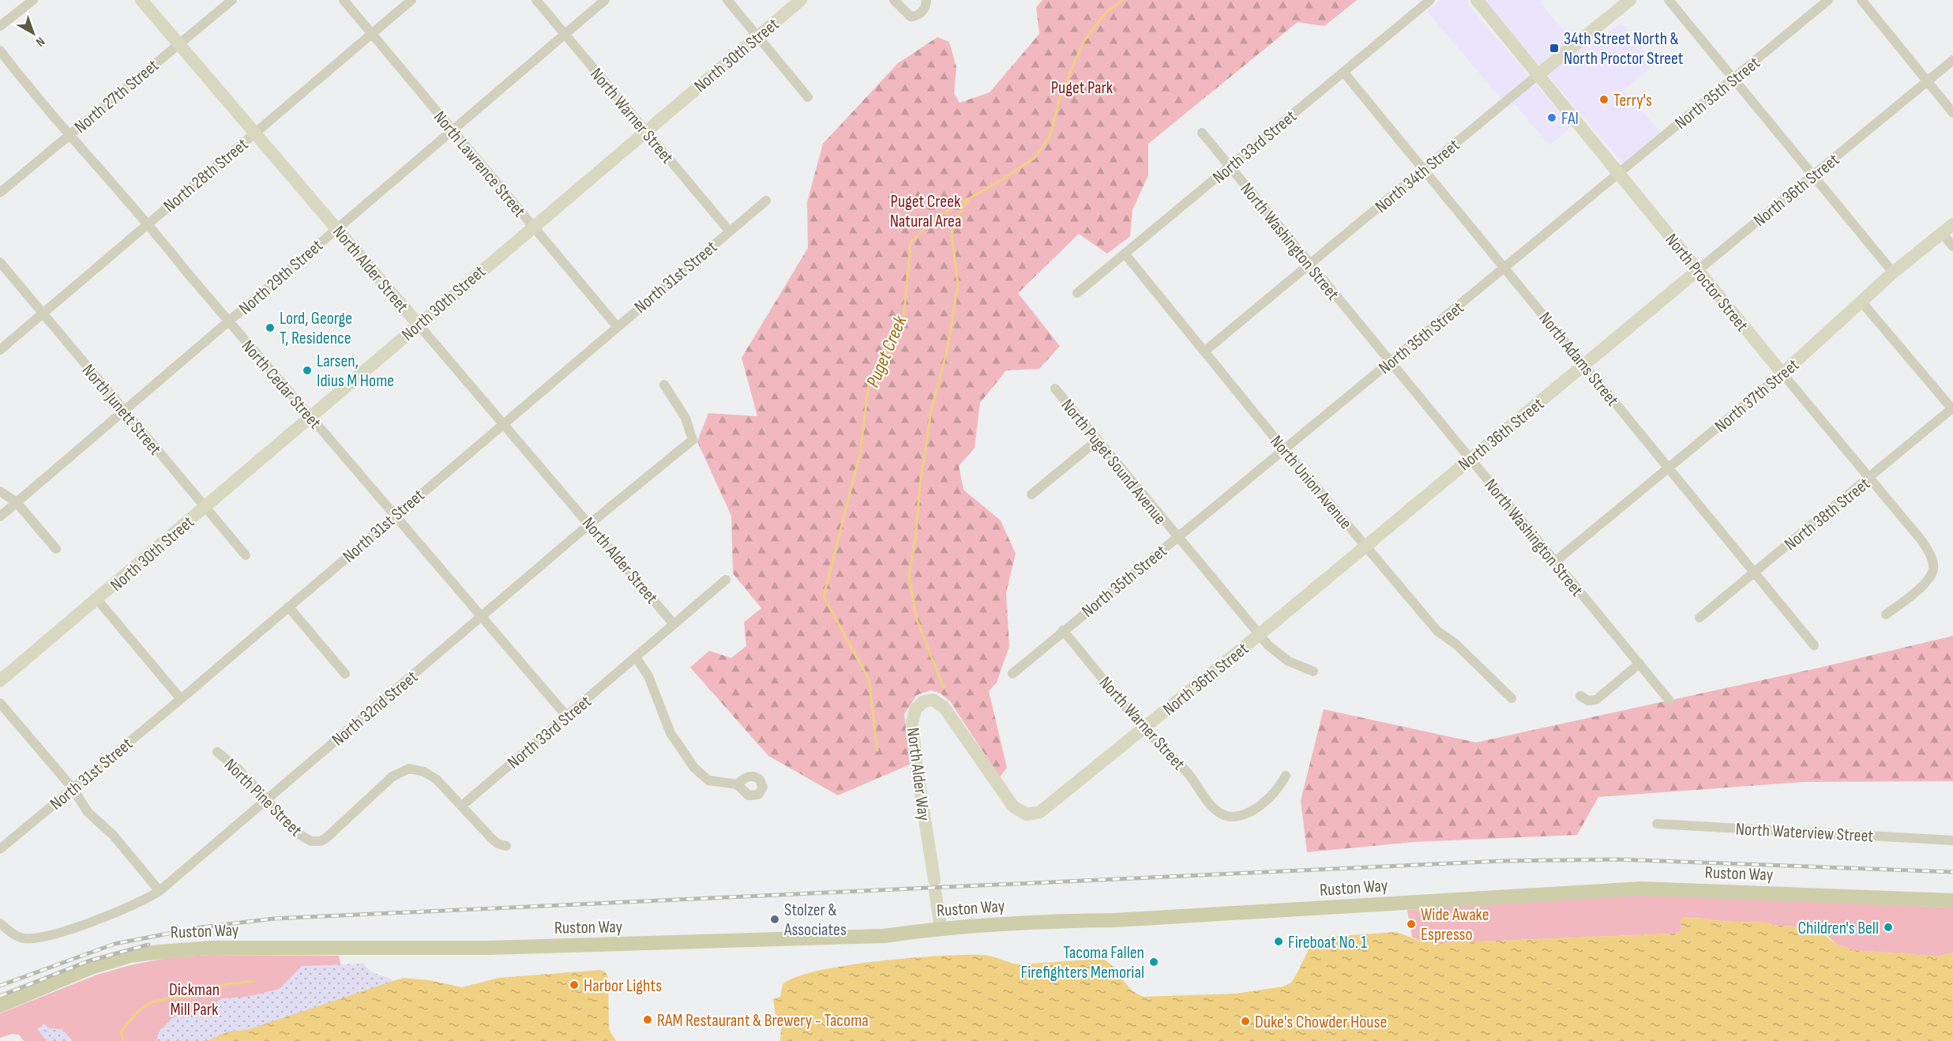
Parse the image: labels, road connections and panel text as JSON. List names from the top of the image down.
{
  "streets": {
    "main road": ["Ruston Way"],
    "street": [
      "North 30th Street",
      "North 35th Street",
      "North 27th Street",
      "North Warner Street",
      "North 33rd Street",
      "North Lawrence Street",
      "North 28th Street",
      "North 34th Street",
      "North 36th Street",
      "North Washington Street",
      "North Alder Street",
      "North 29th Street",
      "North 31st Street",
      "North Proctor Street",
      "North Adams Street",
      "North Cedar Street",
      "North 37th Street",
      "North Junett Street",
      "North Puget Sound Avenue",
      "North Union Avenue",
      "North 38th Street",
      "North 32nd Street",
      "North Alder Way",
      "North Pine Street",
      "North Waterview Street"
    ]
  },
  "crossings": [
    ["North 30th Street", "North Warner Street"],
    ["North 30th Street", "North Lawrence Street"],
    ["North 30th Street", "North Alder Street"],
    ["North 30th Street", "North Cedar Street"],
    ["North 30th Street", "North Junett Street"],
    ["North 35th Street", "North Warner Street"],
    ["North 35th Street", "North Washington Street"],
    ["North 35th Street", "North Proctor Street"],
    ["North 35th Street", "North Adams Street"],
    ["North 35th Street", "North Puget Sound Avenue"],
    ["North 35th Street", "North Union Avenue"],
    ["North 27th Street", "North Alder Street"],
    ["North 27th Street", "North Cedar Street"],
    ["North Warner Street", "North 36th Street"],
    ["North Warner Street", "North 29th Street"],
    ["North Warner Street", "North 31st Street"],
    ["North 33rd Street", "North Washington Street"],
    ["North 33rd Street", "North Alder Street"],
    ["North 33rd Street", "North Adams Street"],
    ["North 33rd Street", "North Cedar Street"],
    ["North 33rd Street", "North Union Avenue"],
    ["North 33rd Street", "North Pine Street"],
    ["North Lawrence Street", "North 28th Street"],
    ["North Lawrence Street", "North 29th Street"],
    ["North Lawrence Street", "North 31st Street"],
    ["North 28th Street", "North Alder Street"],
    ["North 28th Street", "North Cedar Street"],
    ["North 28th Street", "North Junett Street"],
    ["North 34th Street", "North Washington Street"],
    ["North 34th Street", "North Proctor Street"],
    ["North 34th Street", "North Adams Street"],
    ["North 34th Street", "North Union Avenue"],
    ["North 36th Street", "North Washington Street"],
    ["North 36th Street", "North Proctor Street"],
    ["North 36th Street", "North Adams Street"],
    ["North 36th Street", "North Puget Sound Avenue"],
    ["North 36th Street", "North Union Avenue"],
    ["North 36th Street", "North Alder Way"],
    ["North Washington Street", "North 37th Street"],
    ["North Alder Street", "North 29th Street"],
    ["North Alder Street", "North 31st Street"],
    ["North Alder Street", "North 32nd Street"],
    ["North 29th Street", "North Cedar Street"],
    ["North 29th Street", "North Junett Street"],
    ["North 31st Street", "North Cedar Street"],
    ["North Proctor Street", "North 37th Street"],
    ["North Proctor Street", "North 38th Street"],
    ["North Adams Street", "North 37th Street"],
    ["North Adams Street", "North 38th Street"],
    ["North Cedar Street", "North 32nd Street"],
    ["North 32nd Street", "North Pine Street"],
    ["North Alder Way", "Ruston Way"]
  ],
  "water": ["Puget Creek"],
  "parks": ["Puget Park", "Puget Creek Natural Area", "Dickman Mill Park"],
  "places": {
    "transit": ["34th Street North & North Proctor Street"],
    "other": [
      "Terry's",
      "FAI",
      "Lord, George T, Residence",
      "Larsen, Idius M Home",
      "Stolzer & Associates",
      "Wide Awake Espresso",
      "Children's Bell",
      "Fireboat No. 1",
      "Tacoma Fallen Firefighters Memorial",
      "Harbor Lights",
      "RAM Restaurant & Brewery - Tacoma",
      "Duke's Chowder House"
    ]
  },
  "north": "bottom right"
}
